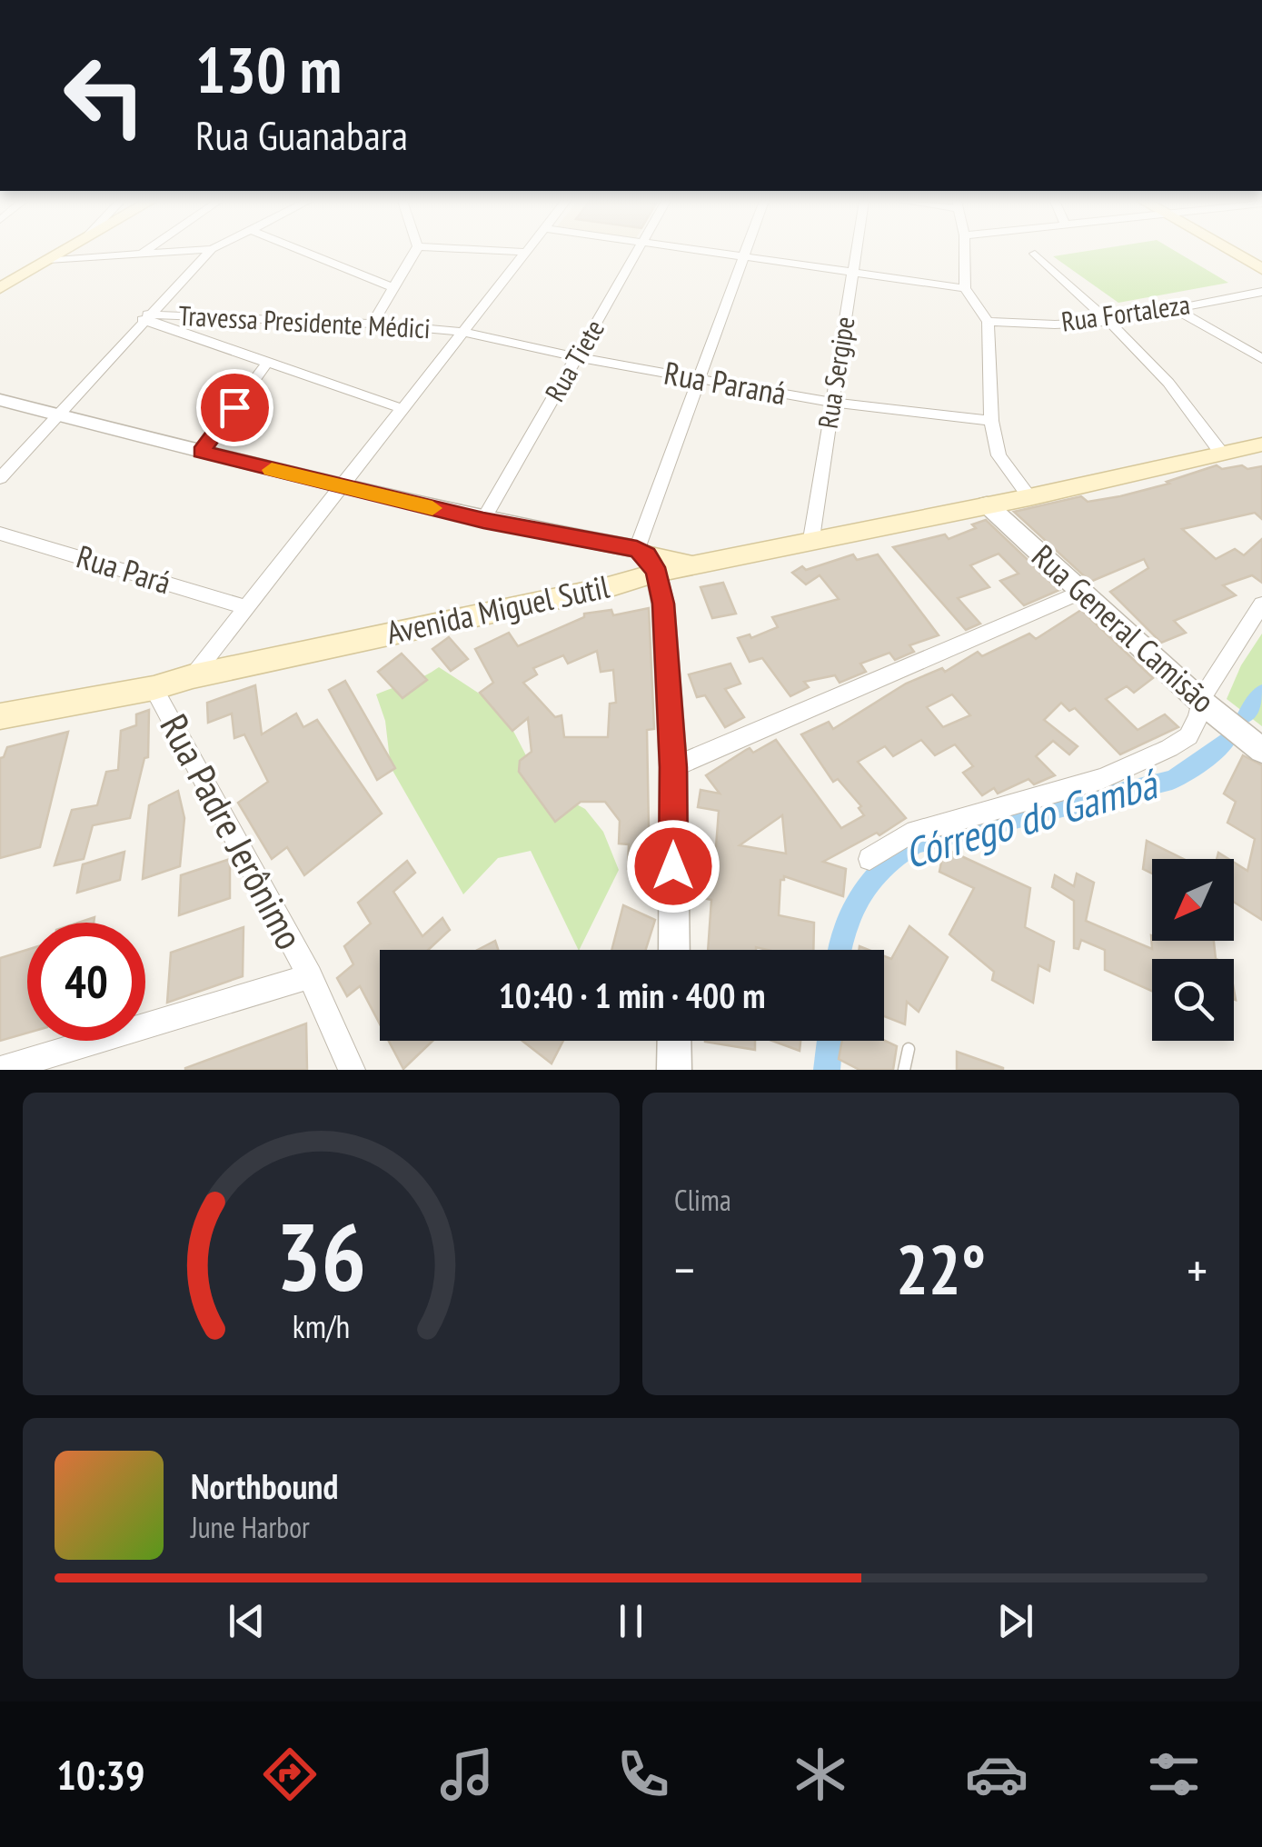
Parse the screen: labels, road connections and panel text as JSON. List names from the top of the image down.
{
  "streets": {
    "main road": ["Avenida Miguel Sutil"],
    "street": [
      "Rua Fortaleza",
      "Travessa Presidente Médici",
      "Rua Tiete",
      "Rua Sergipe",
      "Rua Paraná",
      "Rua Pará",
      "Rua General Camisão",
      "Rua Padre Jerônimo"
    ]
  },
  "crossings": [
    ["Travessa Presidente Médici", "Rua Paraná"],
    ["Rua Tiete", "Rua Paraná"],
    ["Rua Sergipe", "Rua Paraná"],
    ["Rua Sergipe", "Avenida Miguel Sutil"],
    ["Avenida Miguel Sutil", "Rua General Camisão"],
    ["Avenida Miguel Sutil", "Rua Padre Jerônimo"]
  ],
  "water": ["Córrego do Gambá"],
  "north": "bottom left",
  "page": {
    "turn": ["130 m", "Rua Guanabara"],
    "limit": "40",
    "trip": "10:40 · 1 min · 400 m",
    "tile": "Clima",
    "heat": ["−", "22°", "+"],
    "song": ["Northbound", "June Harbor"],
    "tabs": "10:39",
    "gauge": ["36", "km/h"]
  }
}
